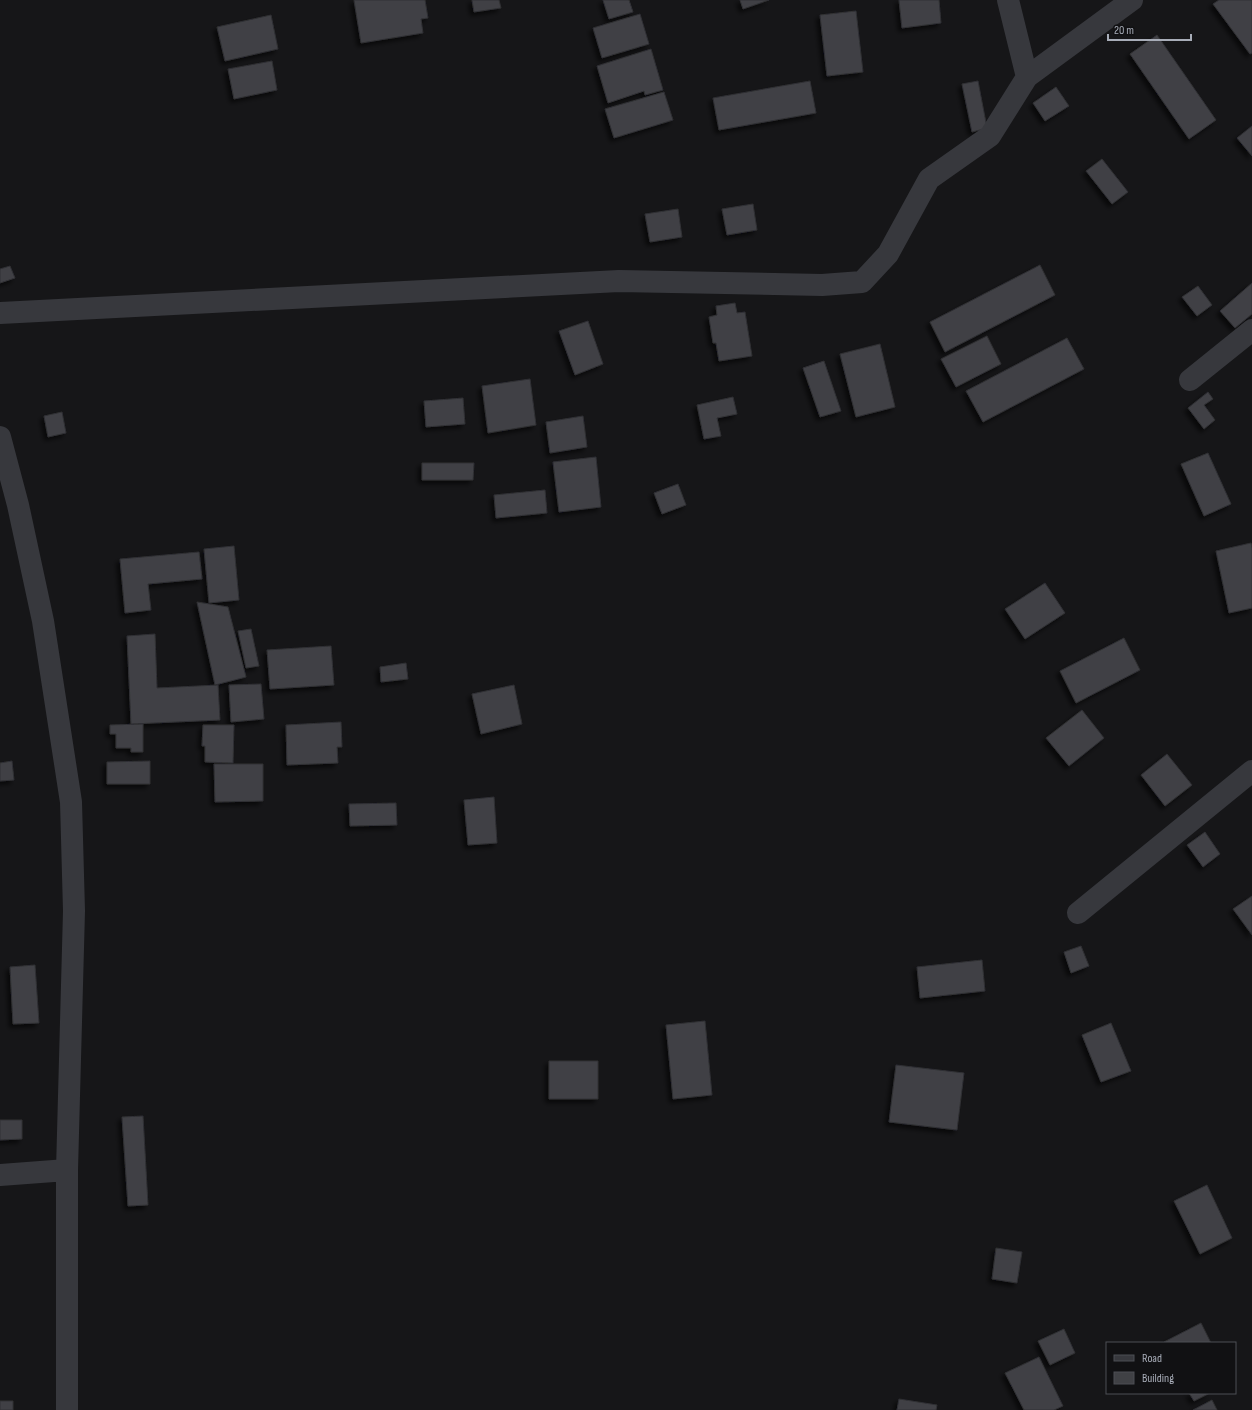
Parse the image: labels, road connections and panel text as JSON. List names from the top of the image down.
{
  "legend": ["Road", "Building"],
  "scale_bar": "20 m"
}
